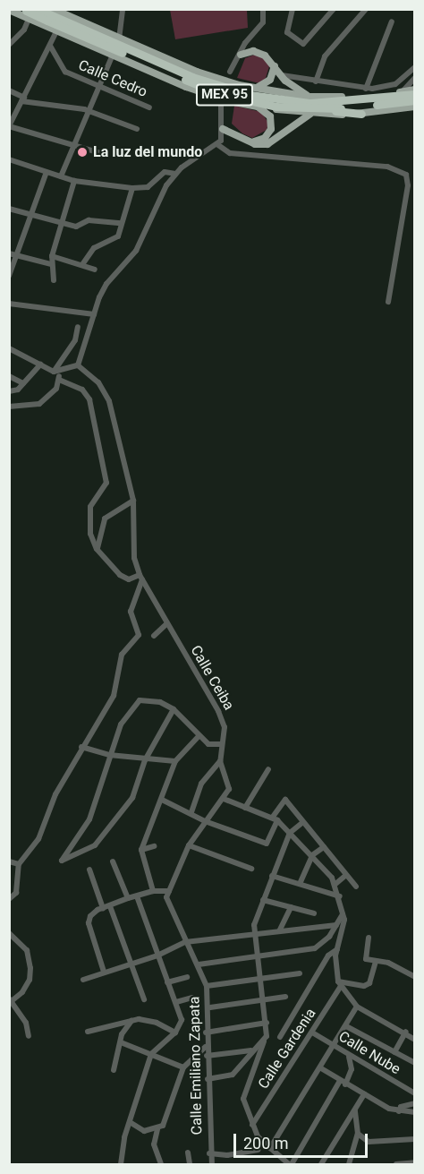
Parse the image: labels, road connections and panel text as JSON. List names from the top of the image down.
{
  "streets": {
    "highway": ["MEX 95"],
    "street": [
      "Calle Cedro",
      "Calle Ceiba",
      "Calle Gardenia",
      "Calle Nube",
      "Calle Emiliano Zapata"
    ]
  },
  "crossings": [
    ["Calle Gardenia", "Calle Nube"]
  ],
  "places": ["La luz del mundo"],
  "scale_bar": "200 m"
}
